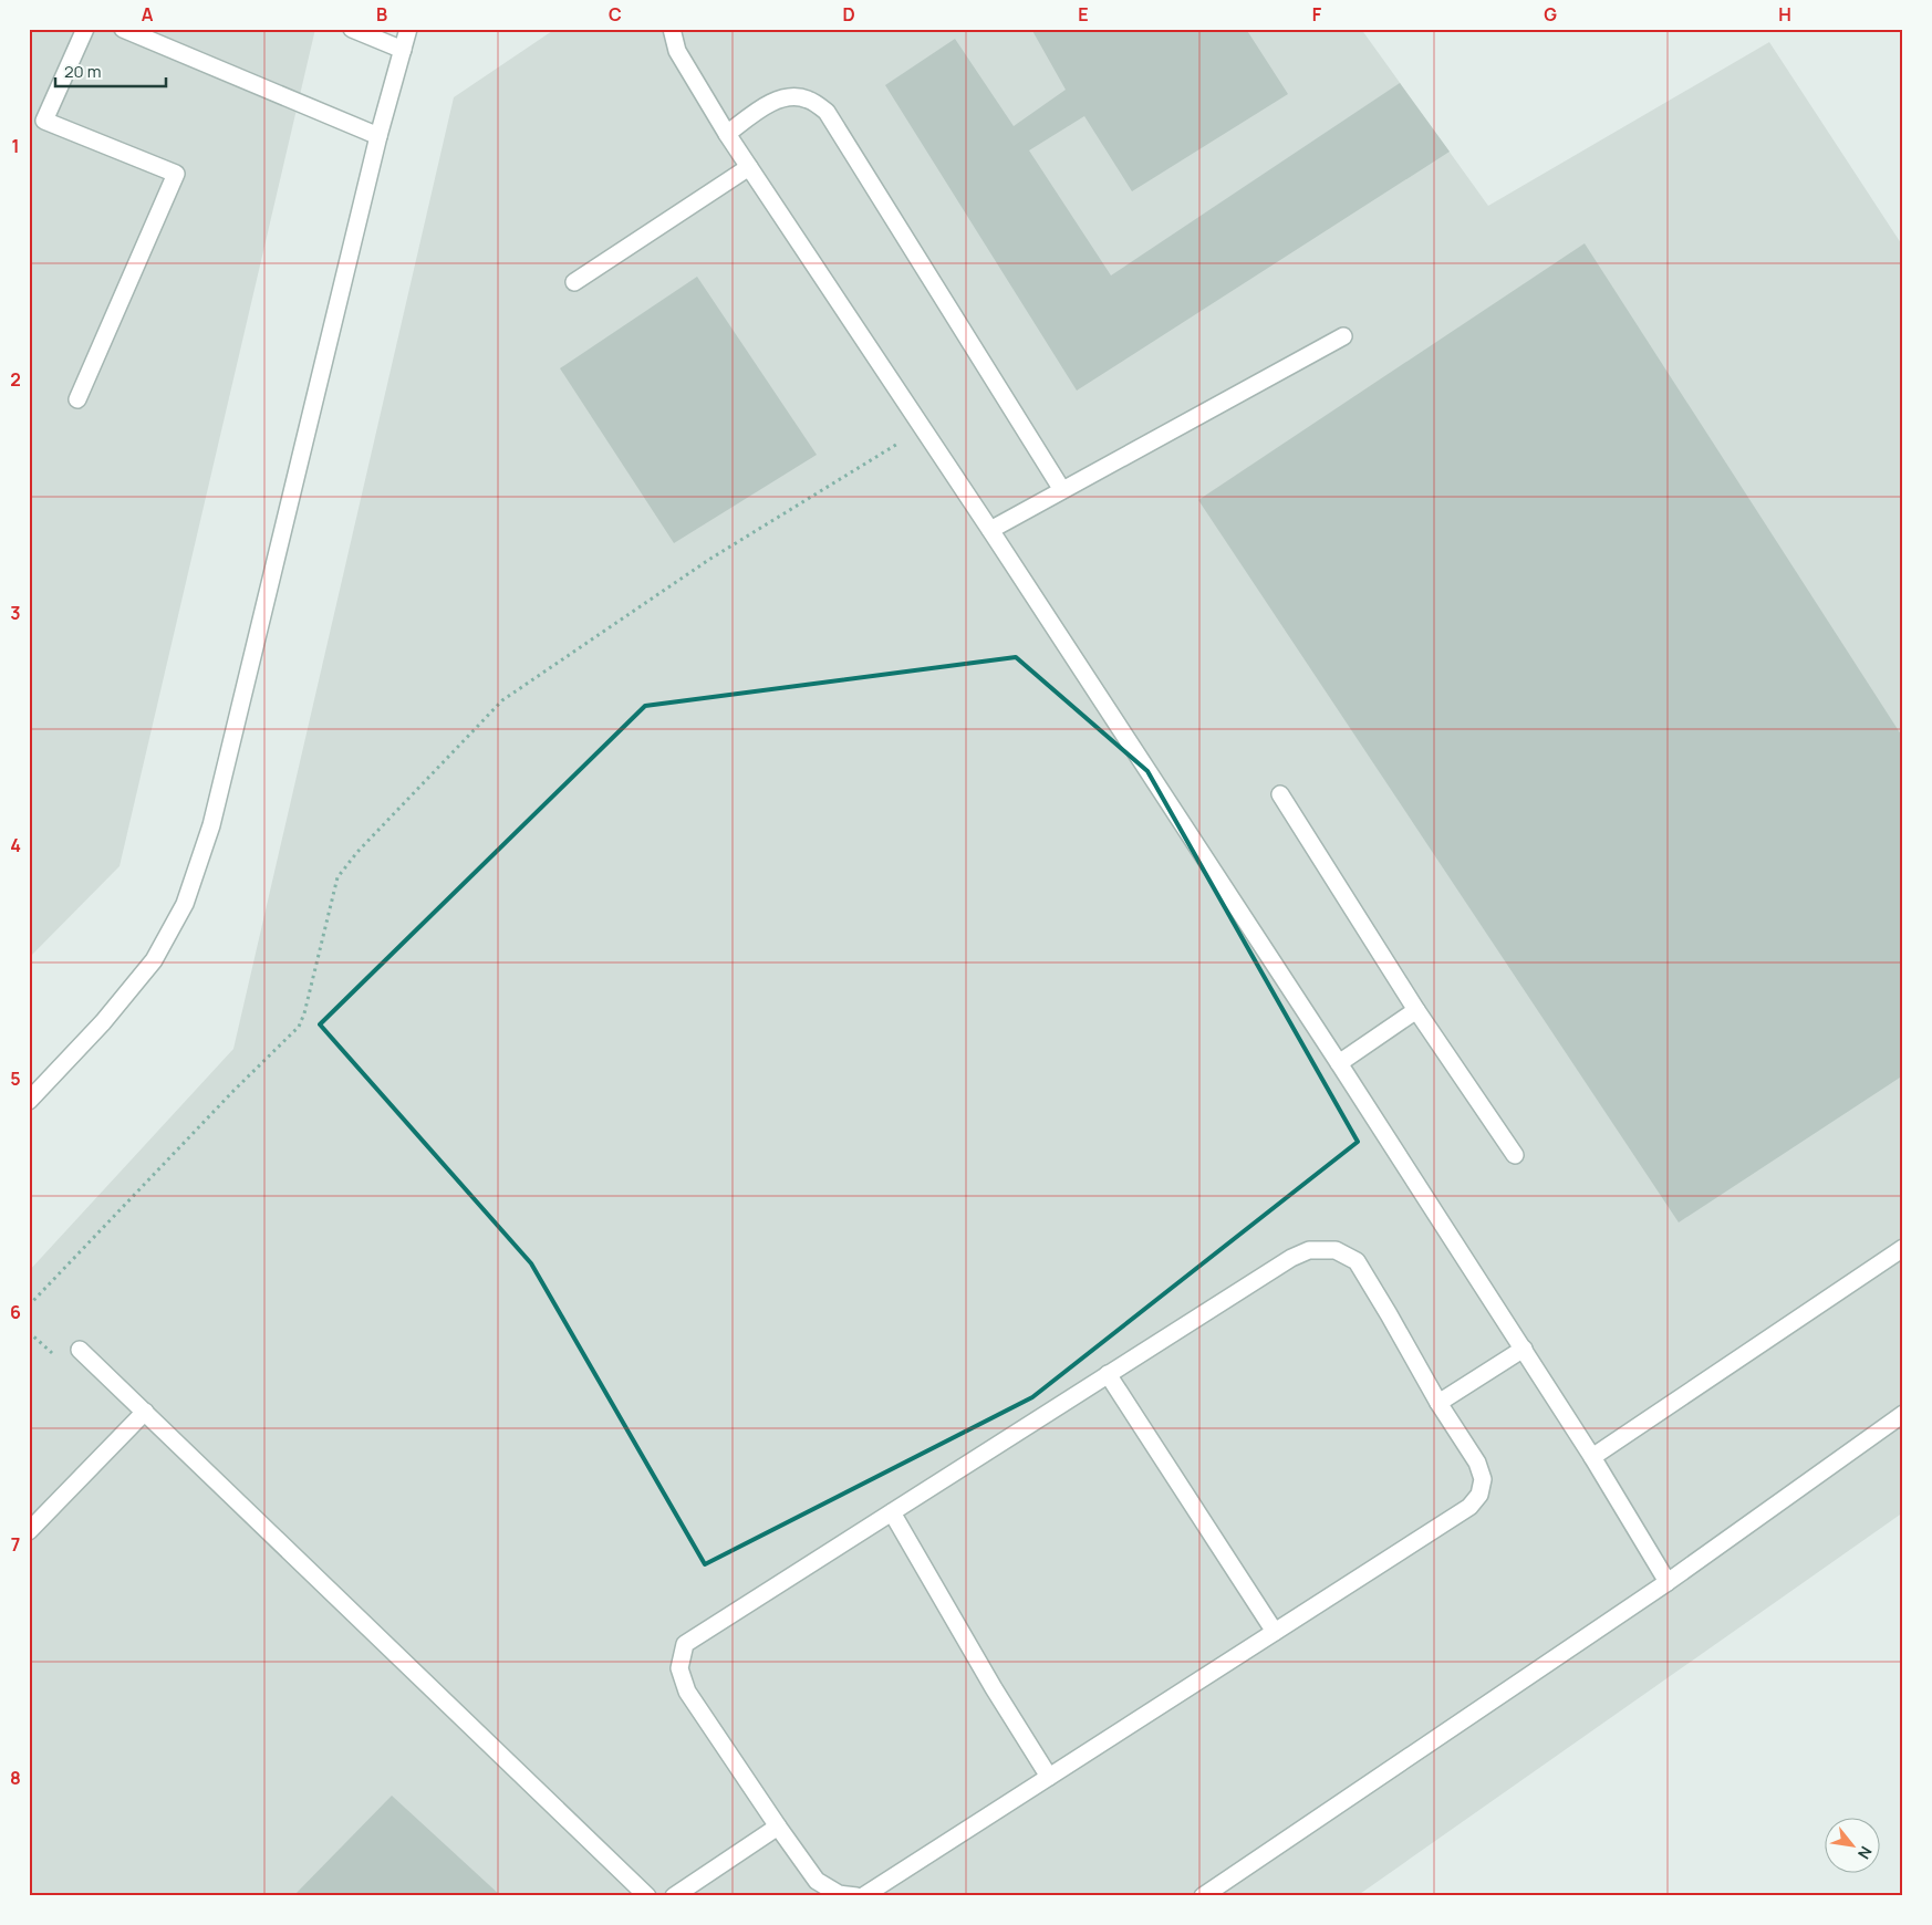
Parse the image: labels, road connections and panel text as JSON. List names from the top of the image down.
{
  "scale_bar": "20 m",
  "north": "bottom right",
  "grid": {
    "columns": [
      "A",
      "B",
      "C",
      "D",
      "E",
      "F",
      "G",
      "H"
    ],
    "rows": [
      "1",
      "2",
      "3",
      "4",
      "5",
      "6",
      "7",
      "8"
    ]
  }
}
